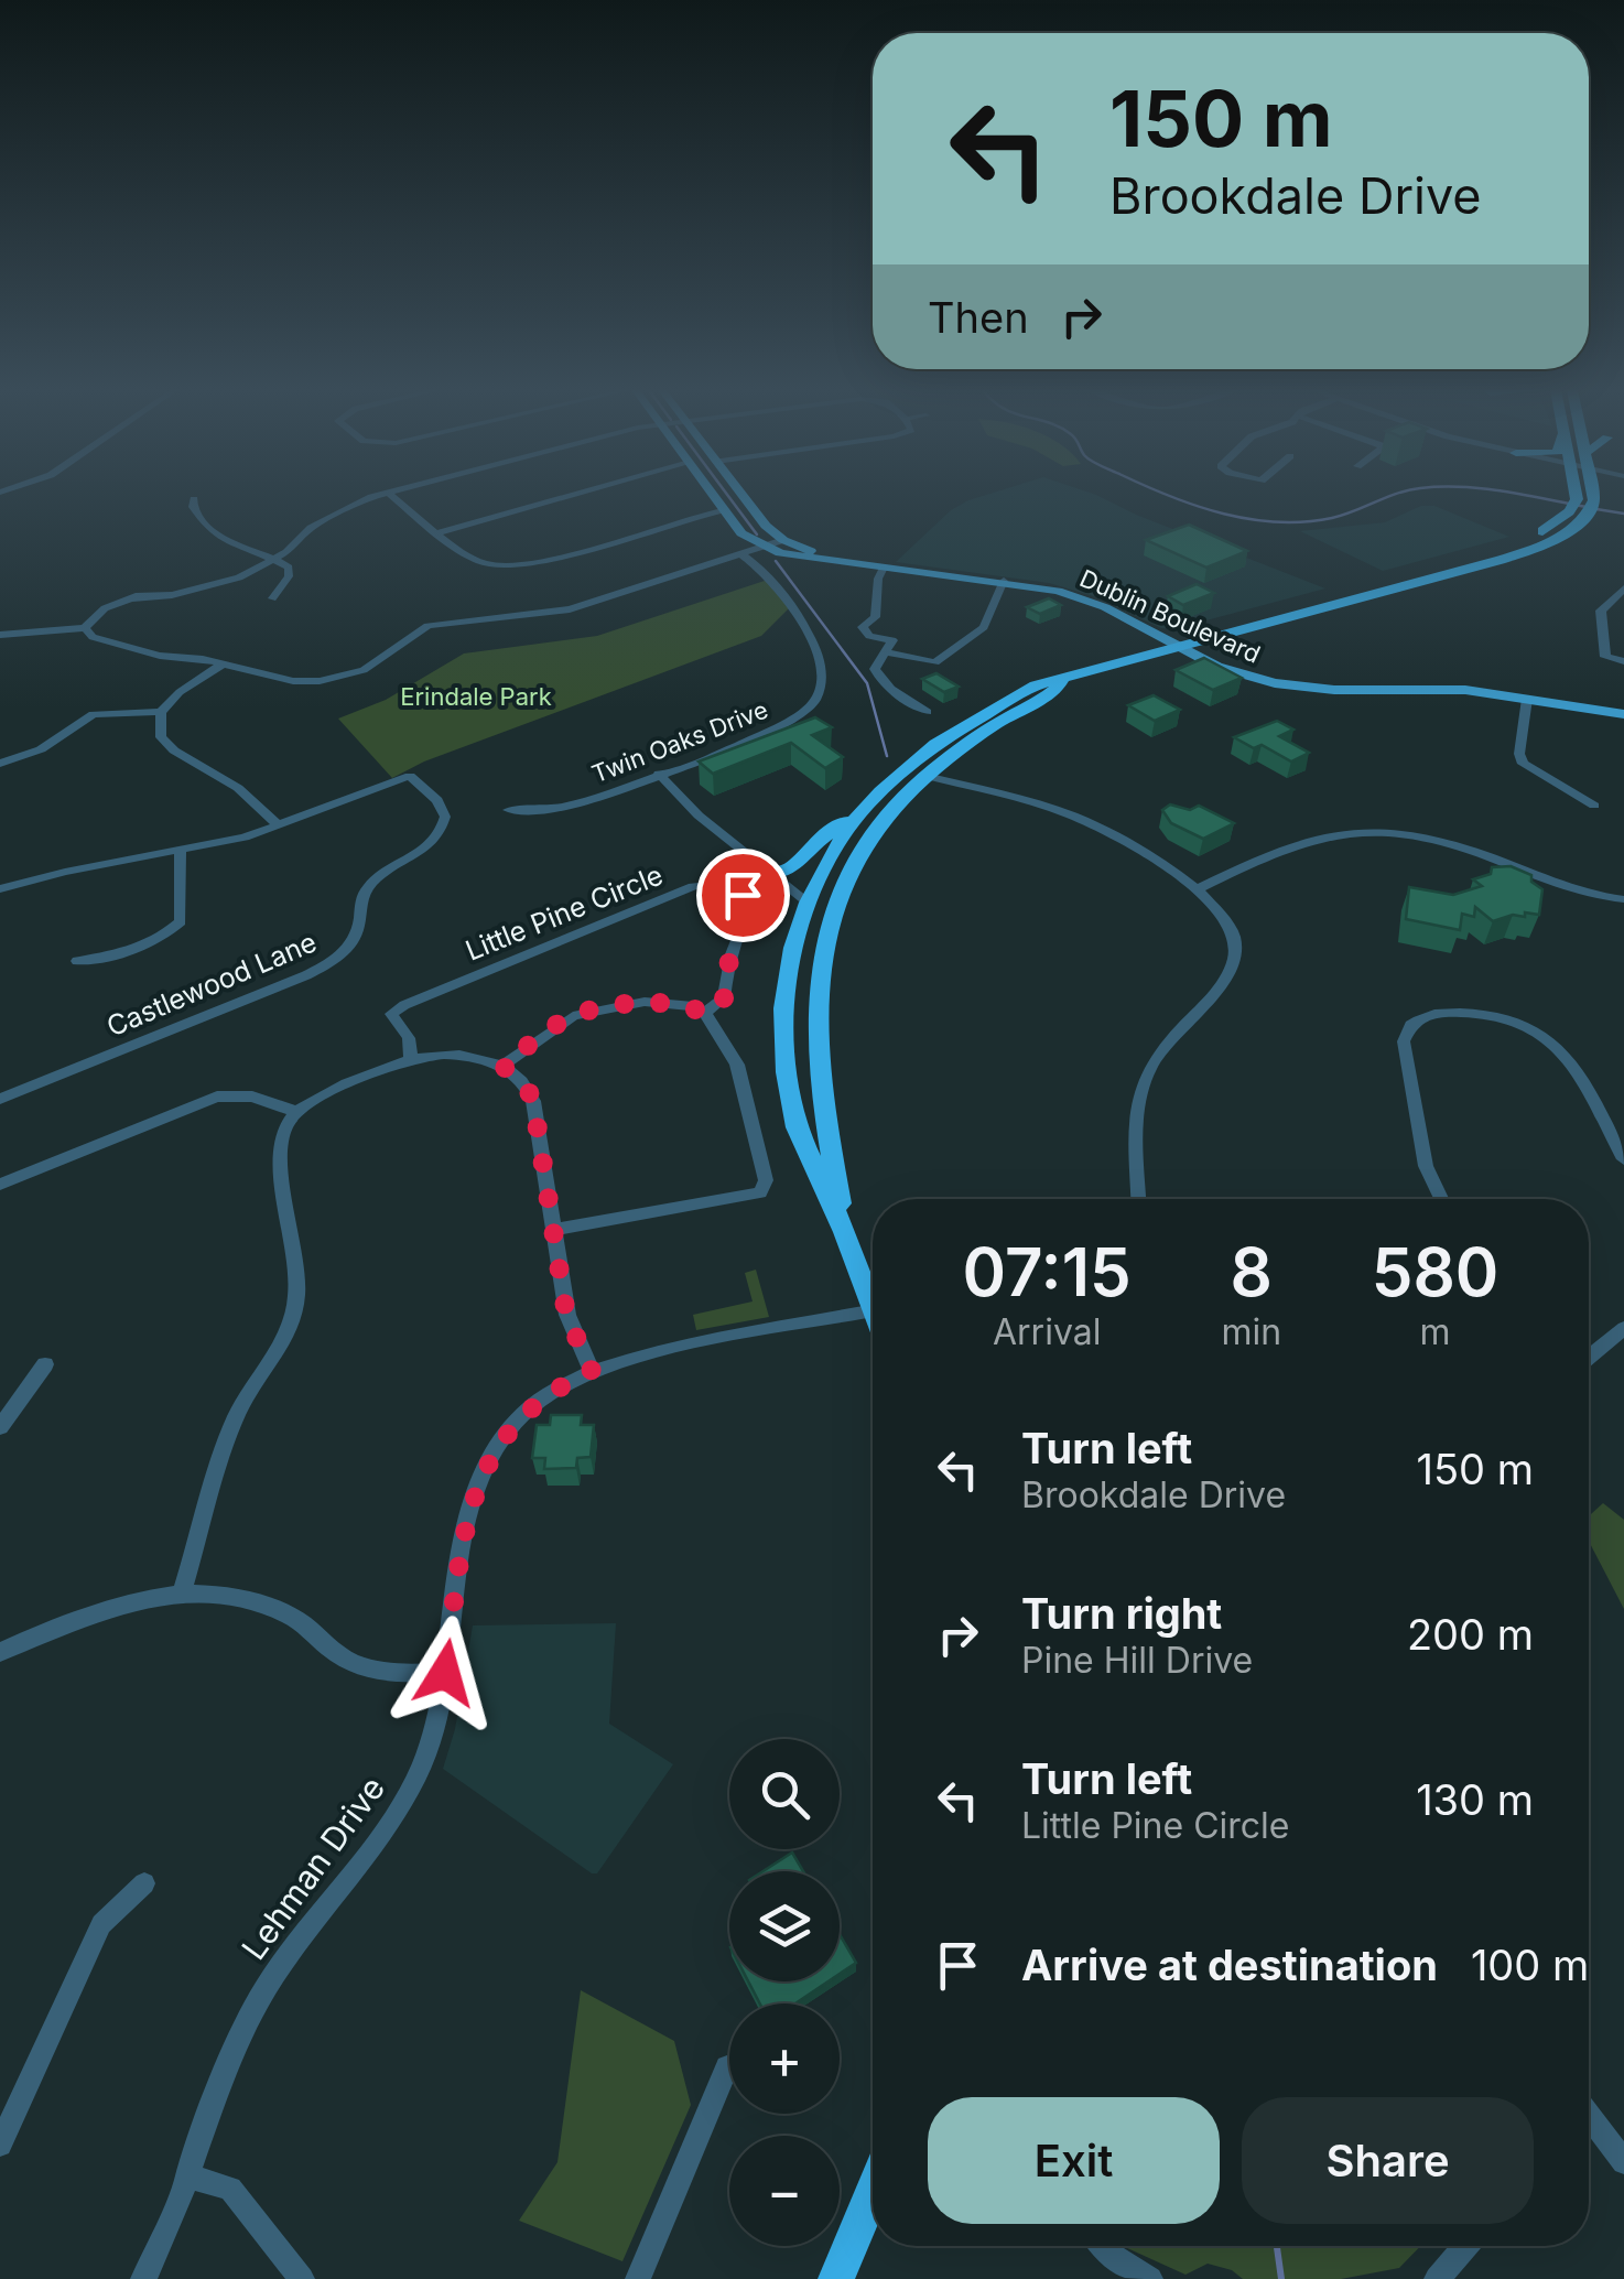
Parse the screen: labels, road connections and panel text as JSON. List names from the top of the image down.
{
  "streets": {
    "main road": ["Dublin Boulevard"],
    "street": [
      "Twin Oaks Drive",
      "Little Pine Circle",
      "Castlewood Lane",
      "Lehman Drive"
    ]
  },
  "parks": ["Erindale Park"],
  "page": {
    "turn": ["150 m", "Brookdale Drive"],
    "then": "Then",
    "eta": [
      "07:15",
      "Arrival",
      "8",
      "min",
      "580",
      "m"
    ],
    "list": [
      {
        "name": "Turn left",
        "note": "Brookdale Drive",
        "value": "150 m"
      },
      {
        "name": "Turn right",
        "note": "Pine Hill Drive",
        "value": "200 m"
      },
      {
        "name": "Turn left",
        "note": "Little Pine Circle",
        "value": "130 m"
      },
      {
        "name": "Arrive at destination",
        "value": "100 m"
      }
    ],
    "map_buttons": ["+", "−"],
    "buttons": ["Exit", "Share"]
  }
}
